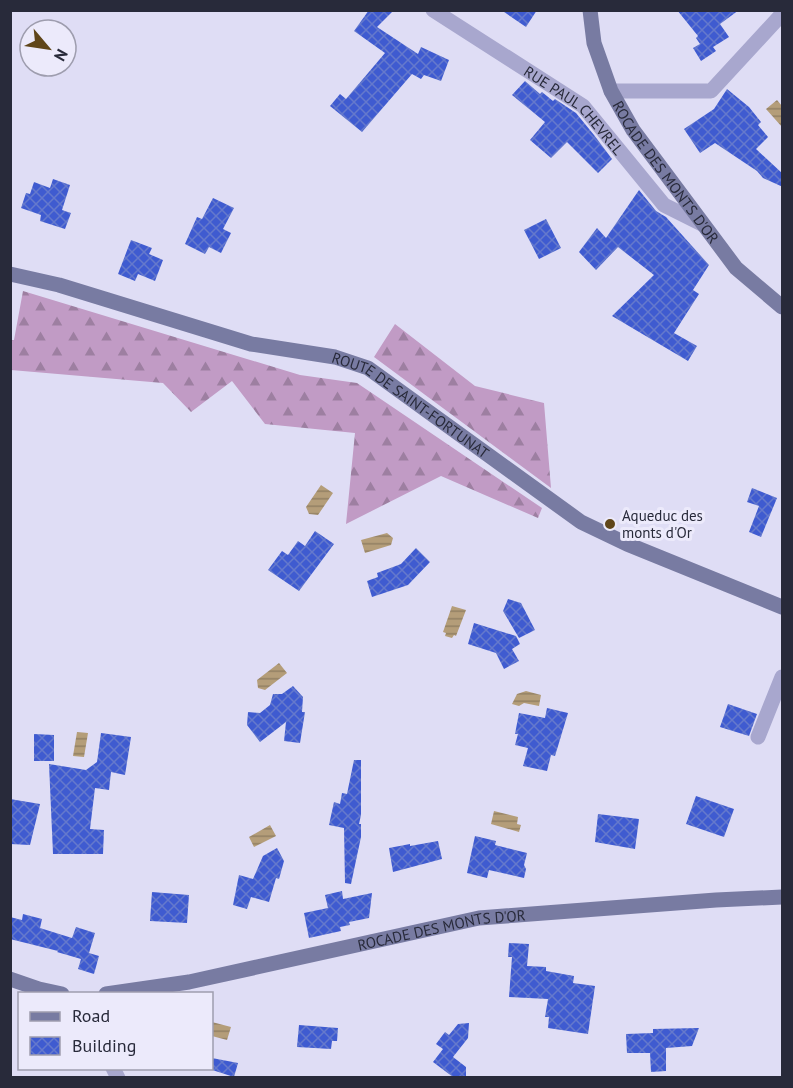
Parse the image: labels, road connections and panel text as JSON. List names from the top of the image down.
{
  "streets": {
    "street": ["RUE PAUL CHEVREL", "ROCADE DES MONTS D'OR", "ROUTE DE SAINT-FORTUNAT"]
  },
  "crossings": [
    ["RUE PAUL CHEVREL", "ROCADE DES MONTS D'OR"]
  ],
  "places": ["Aqueduc des monts d'Or"],
  "legend": ["Road", "Building"],
  "north": "bottom right"
}
